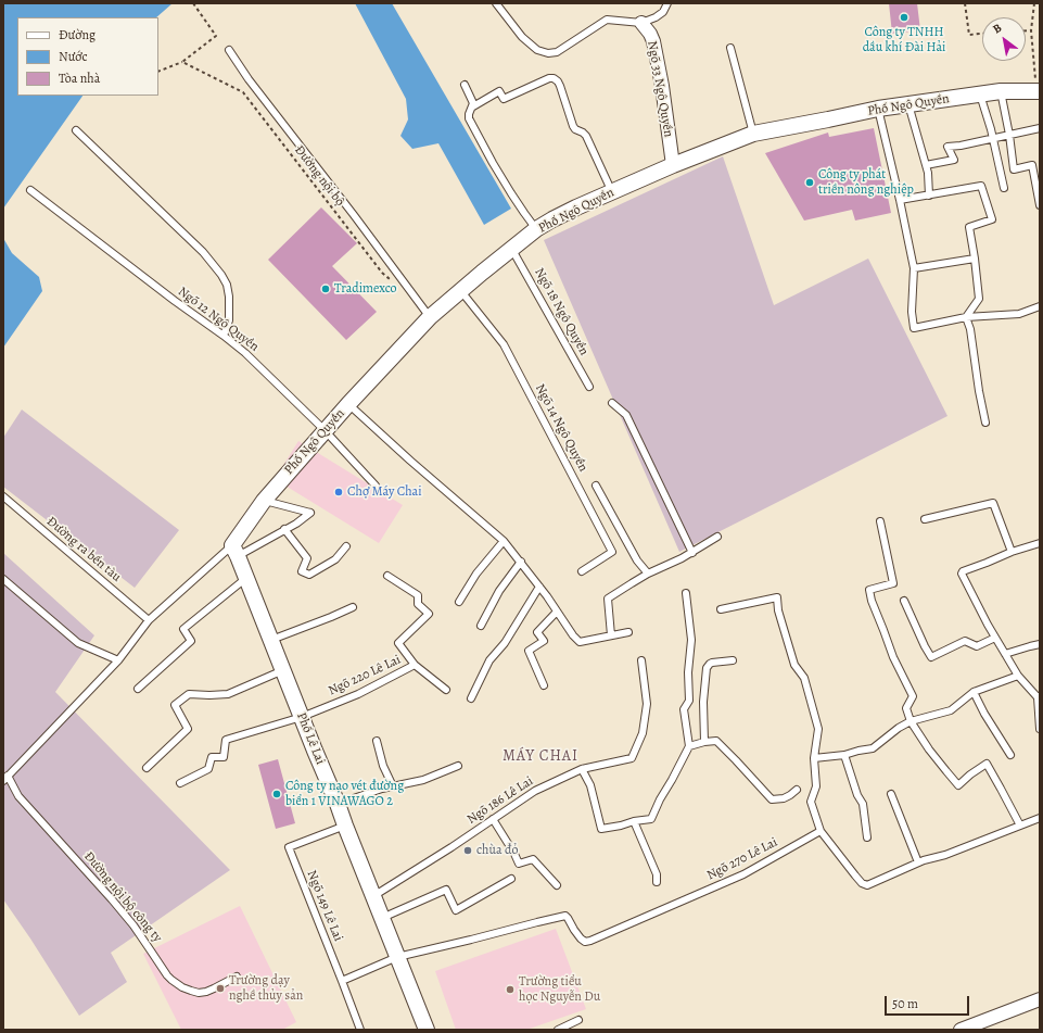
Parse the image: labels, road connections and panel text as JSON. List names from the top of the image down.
{
  "streets": {
    "street": ["Ngõ 33 Ngô Quyền", "Phố Ngô Quyền", "Phố Lê Lai"],
    "lane": [
      "Ngõ 18 Ngô Quyền",
      "Ngõ 12 Ngô Quyền",
      "Ngõ 14 Ngô Quyền",
      "Đường ra bến tàu",
      "Ngõ 220 Lê Lai",
      "Ngõ 186 Lê Lai",
      "Ngõ 270 Lê Lai",
      "Đường nội bộ công ty",
      "Ngõ 149 Lê Lai"
    ],
    "path": ["Đường nội bộ"]
  },
  "crossings": [
    ["Ngõ 33 Ngô Quyền", "Phố Ngô Quyền"],
    ["Phố Ngô Quyền", "Ngõ 18 Ngô Quyền"],
    ["Phố Ngô Quyền", "Ngõ 12 Ngô Quyền"],
    ["Phố Ngô Quyền", "Ngõ 14 Ngô Quyền"],
    ["Phố Ngô Quyền", "Phố Lê Lai"],
    ["Ngõ 220 Lê Lai", "Phố Lê Lai"],
    ["Phố Lê Lai", "Ngõ 186 Lê Lai"],
    ["Phố Lê Lai", "Ngõ 270 Lê Lai"],
    ["Phố Lê Lai", "Ngõ 149 Lê Lai"]
  ],
  "districts": ["MÁY CHAI"],
  "places": [
    "Công ty TNHH dầu khí Đài Hải",
    "Công ty phát triền nông nghiệp",
    "Tradimexco",
    "Chợ Máy Chai",
    "Công ty nạo vét đường biển 1 VINAWAGO 2",
    "chùa đỏ",
    "Trường dạy nghề thủy sản",
    "Trường tiểu học Nguyễn Du"
  ],
  "legend": ["Đường", "Nước", "Tòa nhà"],
  "scale_bar": "50 m",
  "north": "top left"
}
